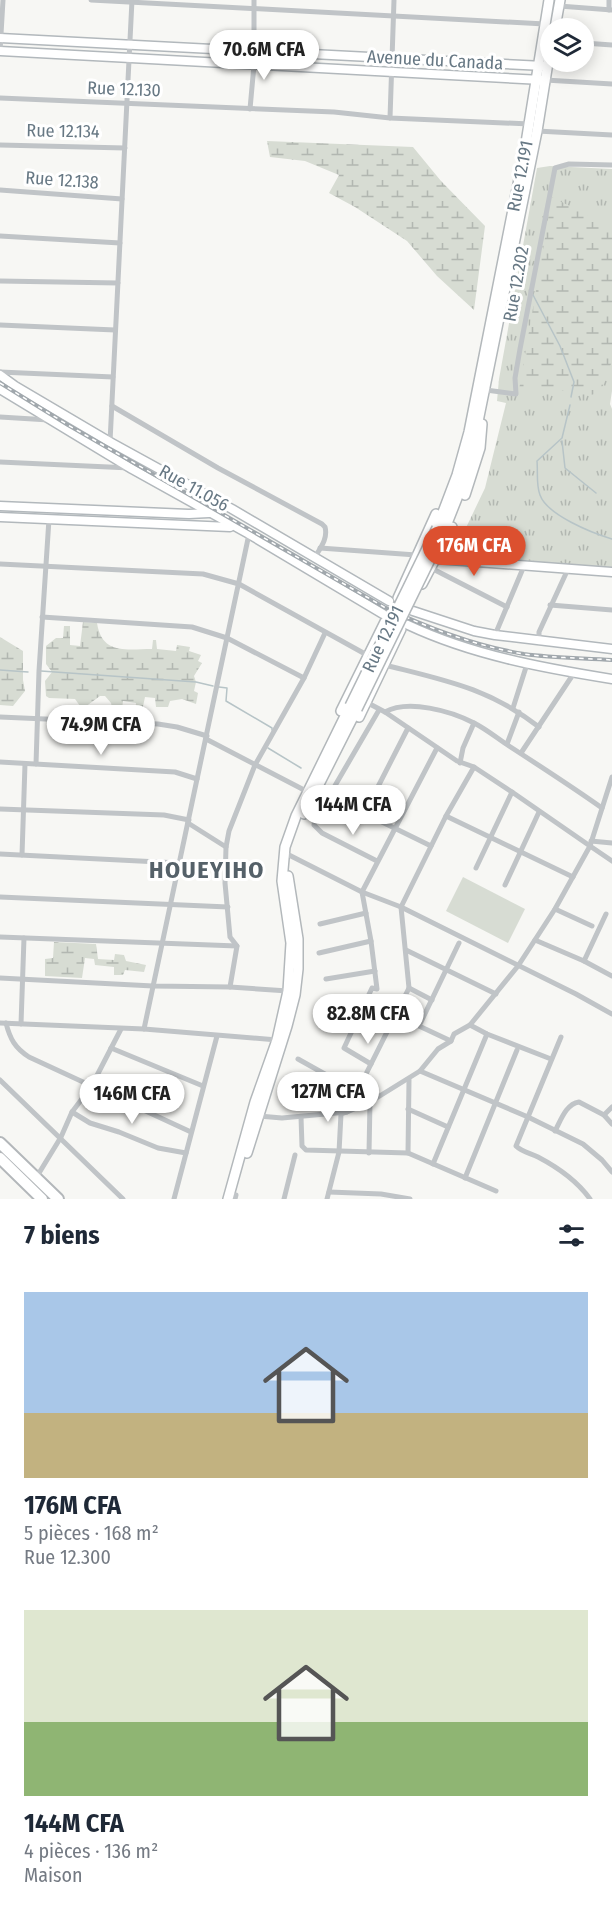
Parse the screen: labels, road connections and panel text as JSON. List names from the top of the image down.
{
  "streets": {
    "main road": ["Avenue du Canada", "Rue 12.191", "Rue 11.056"],
    "street": [
      "Rue 12.130",
      "Rue 12.134",
      "Rue 12.138",
      "Rue 12.202"
    ]
  },
  "crossings": [
    ["Avenue du Canada", "Rue 12.191"],
    ["Rue 12.130", "Rue 12.191"],
    ["Rue 12.191", "Rue 12.202"]
  ],
  "districts": ["HOUEYIHO"],
  "page": {
    "price": [
      "70.6M CFA",
      "176M CFA",
      "74.9M CFA",
      "144M CFA",
      "82.8M CFA",
      "127M CFA",
      "146M CFA"
    ],
    "heading": "7 biens",
    "list": [
      {
        "name": "176M CFA",
        "note": "5 pièces · 168 m² · Rue 12.300"
      },
      {
        "name": "144M CFA",
        "note": "4 pièces · 136 m² · Maison"
      }
    ]
  }
}
